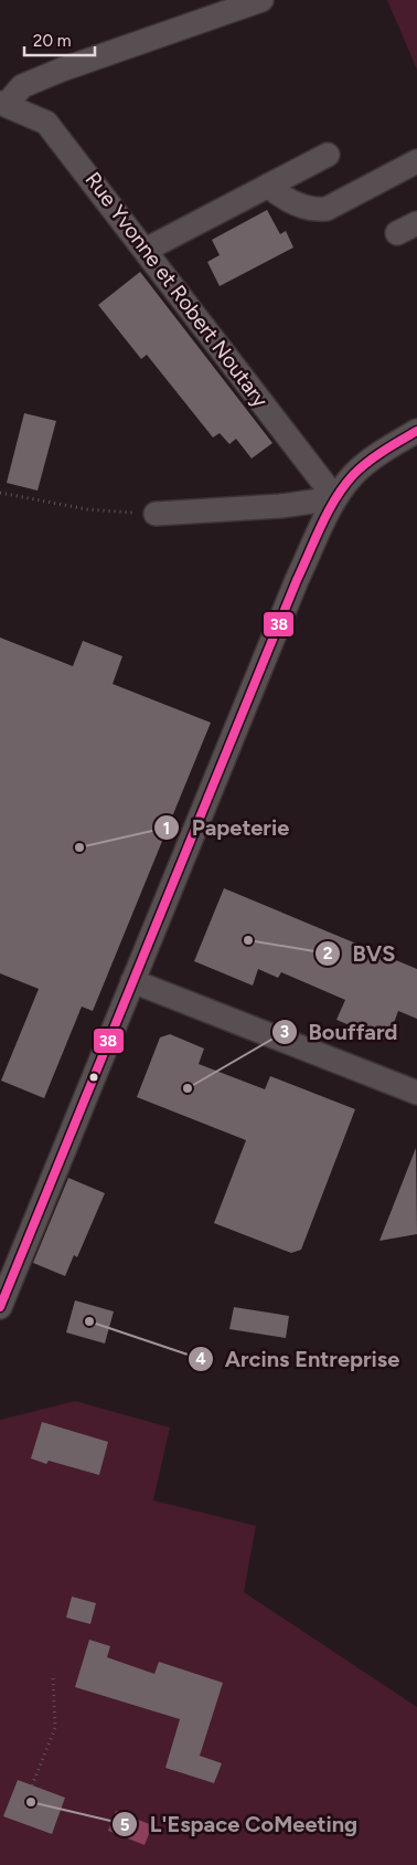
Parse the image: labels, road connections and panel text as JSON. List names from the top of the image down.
{
  "streets": {
    "street": ["Rue Yvonne et Robert Noutary"]
  },
  "places": [
    "Papeterie",
    "BVS",
    "Bouffard",
    "Arcins Entreprise",
    "L'Espace CoMeeting"
  ],
  "lines": ["transit line 38"],
  "scale_bar": "20 m"
}
